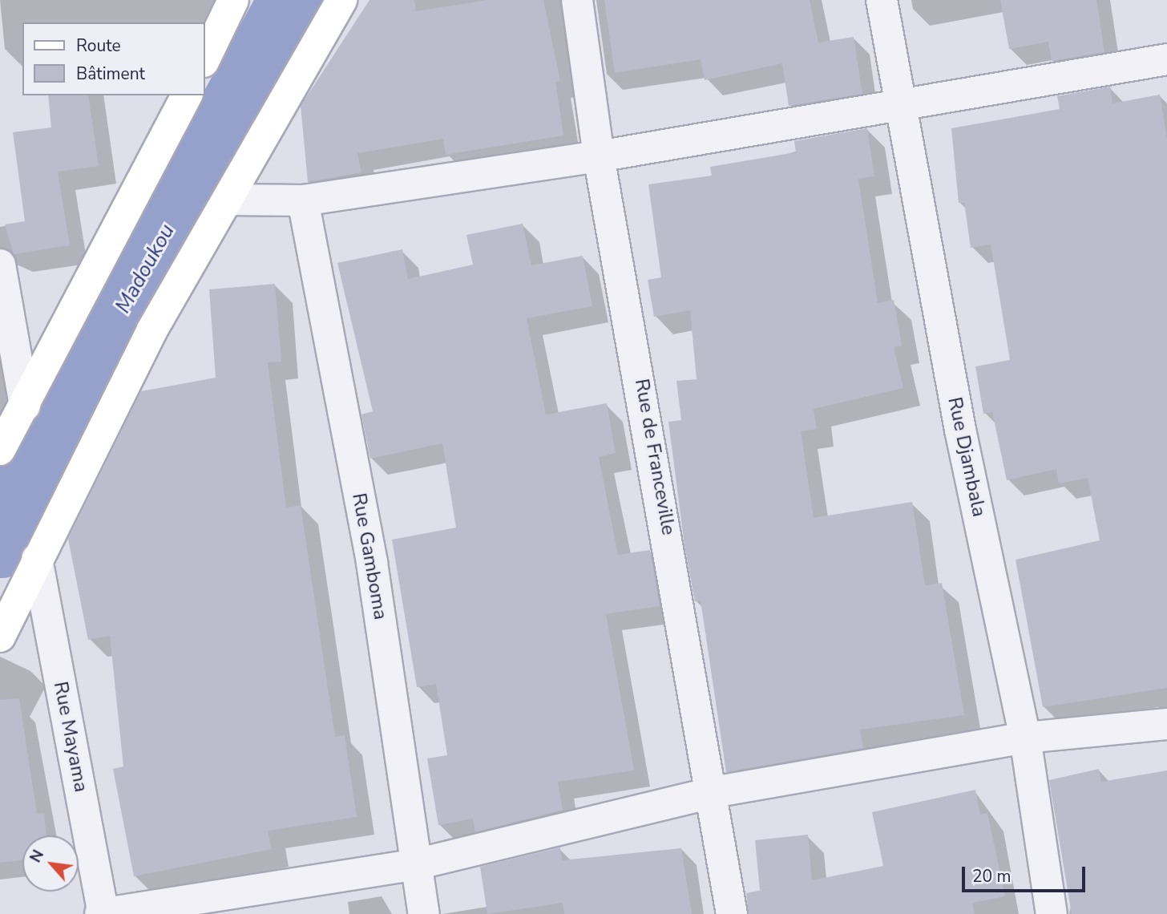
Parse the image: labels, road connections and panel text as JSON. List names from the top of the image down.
{
  "streets": {
    "street": [
      "Rue de Franceville",
      "Rue Djambala",
      "Rue Gamboma",
      "Rue Mayama"
    ]
  },
  "water": ["Madoukou"],
  "legend": ["Route", "Bâtiment"],
  "scale_bar": "20 m",
  "north": "top left"
}
